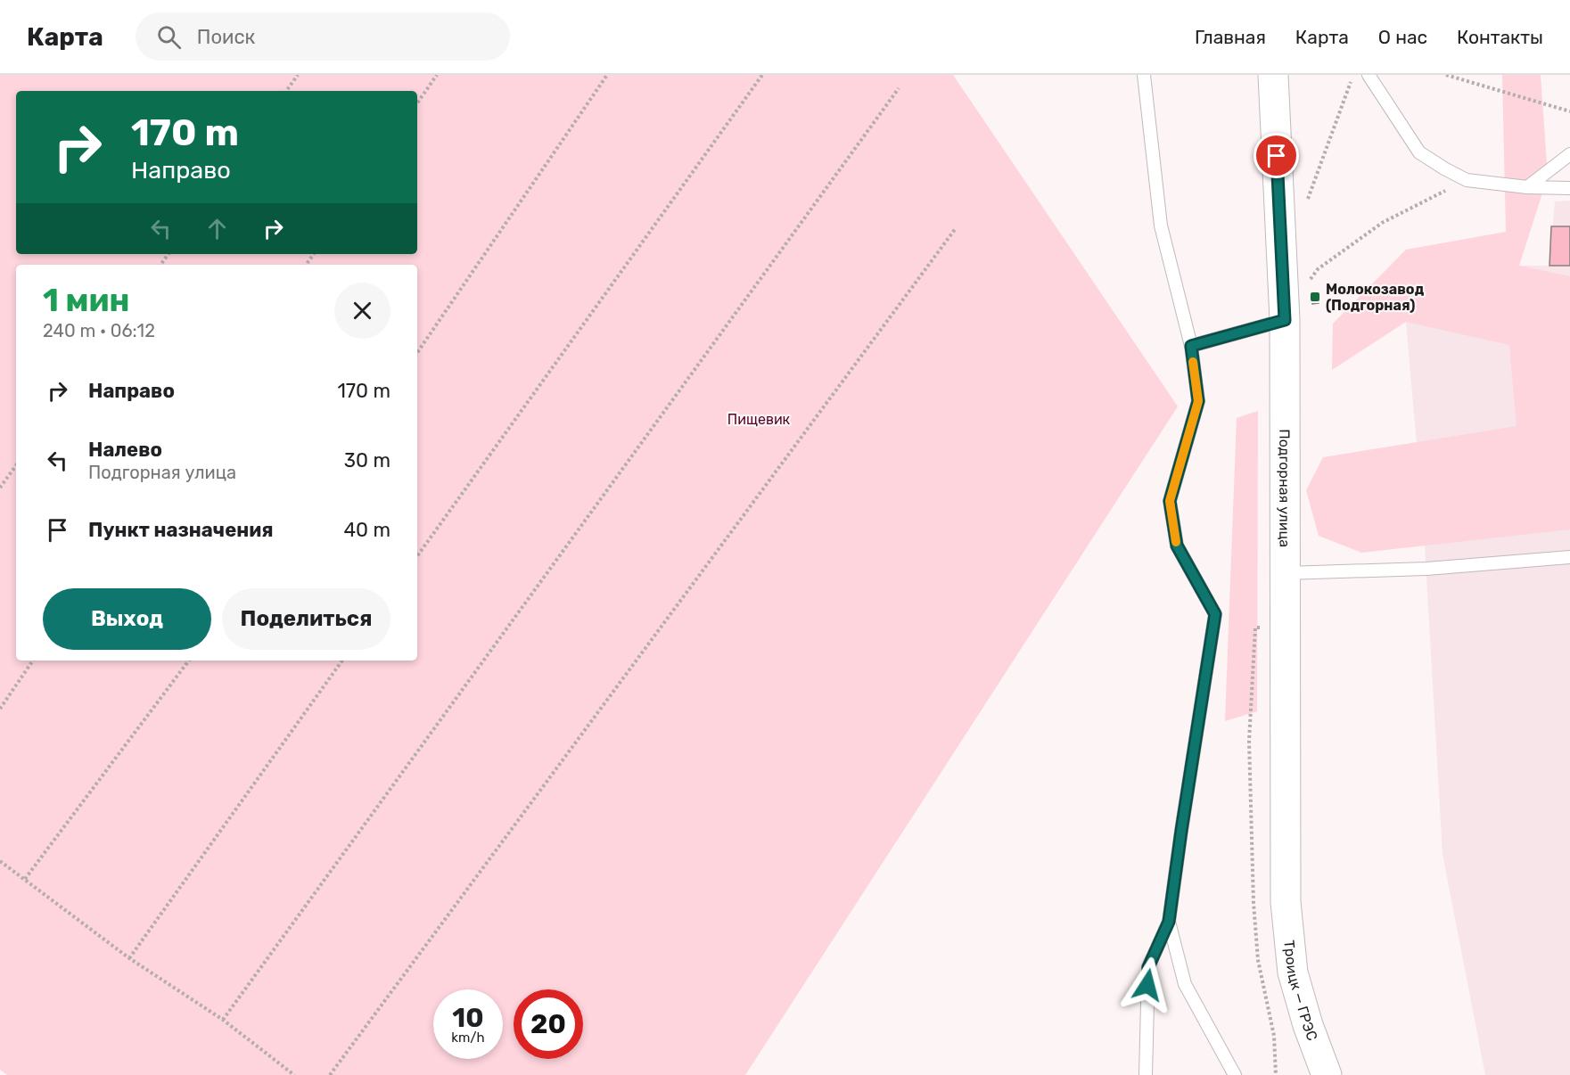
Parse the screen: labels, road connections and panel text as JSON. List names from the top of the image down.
{
  "streets": {
    "street": ["Подгорная улица", "Троицк — ГРЭС"]
  },
  "crossings": [
    ["Подгорная улица", "Троицк — ГРЭС"]
  ],
  "parks": ["Пищевик"],
  "places": {
    "transit": ["Молокозавод (Подгорная)"]
  },
  "page": {
    "header": "Карта",
    "search": "Поиск",
    "nav": [
      "Главная",
      "Карта",
      "О нас",
      "Контакты"
    ],
    "turn": ["170 m", "Направо"],
    "heading": ["1 мин", "240 m · 06:12"],
    "list": [
      {
        "name": "Направо",
        "value": "170 m"
      },
      {
        "name": "Налево",
        "note": "Подгорная улица",
        "value": "30 m"
      },
      {
        "name": "Пункт назначения",
        "value": "40 m"
      }
    ],
    "buttons": ["Выход", "Поделиться"],
    "speed": "10 km/h",
    "limit": "20"
  }
}
